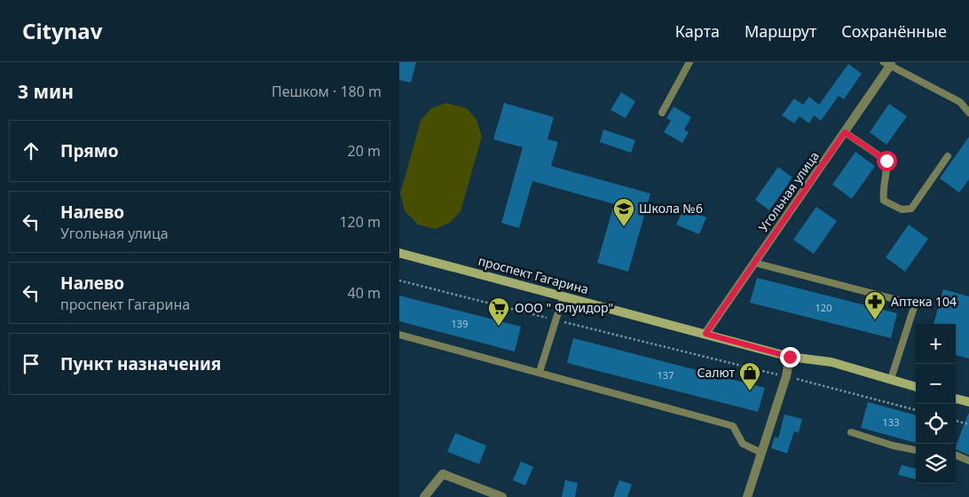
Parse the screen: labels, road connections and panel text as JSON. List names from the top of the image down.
{
  "streets": {
    "main road": ["проспект Гагарина"],
    "street": ["Угольная улица"]
  },
  "crossings": [
    ["Угольная улица", "проспект Гагарина"]
  ],
  "places": {
    "school or university": ["Школа №6"],
    "pharmacy": ["Аптека 104"],
    "supermarket": ["ООО \" Флуидор\""],
    "shop": ["Салют"]
  },
  "house_numbers": [
    "120",
    "139",
    "137",
    "133"
  ],
  "page": {
    "header": "Citynav",
    "nav": ["Карта", "Маршрут", "Сохранённые"],
    "heading": ["3 мин", "Пешком · 180 m"],
    "list": [
      ["Прямо", "20 m"],
      ["Налево", "Угольная улица", "120 m"],
      ["Налево", "проспект Гагарина", "40 m"],
      "Пункт назначения"
    ],
    "map_buttons": ["+", "−"]
  }
}
